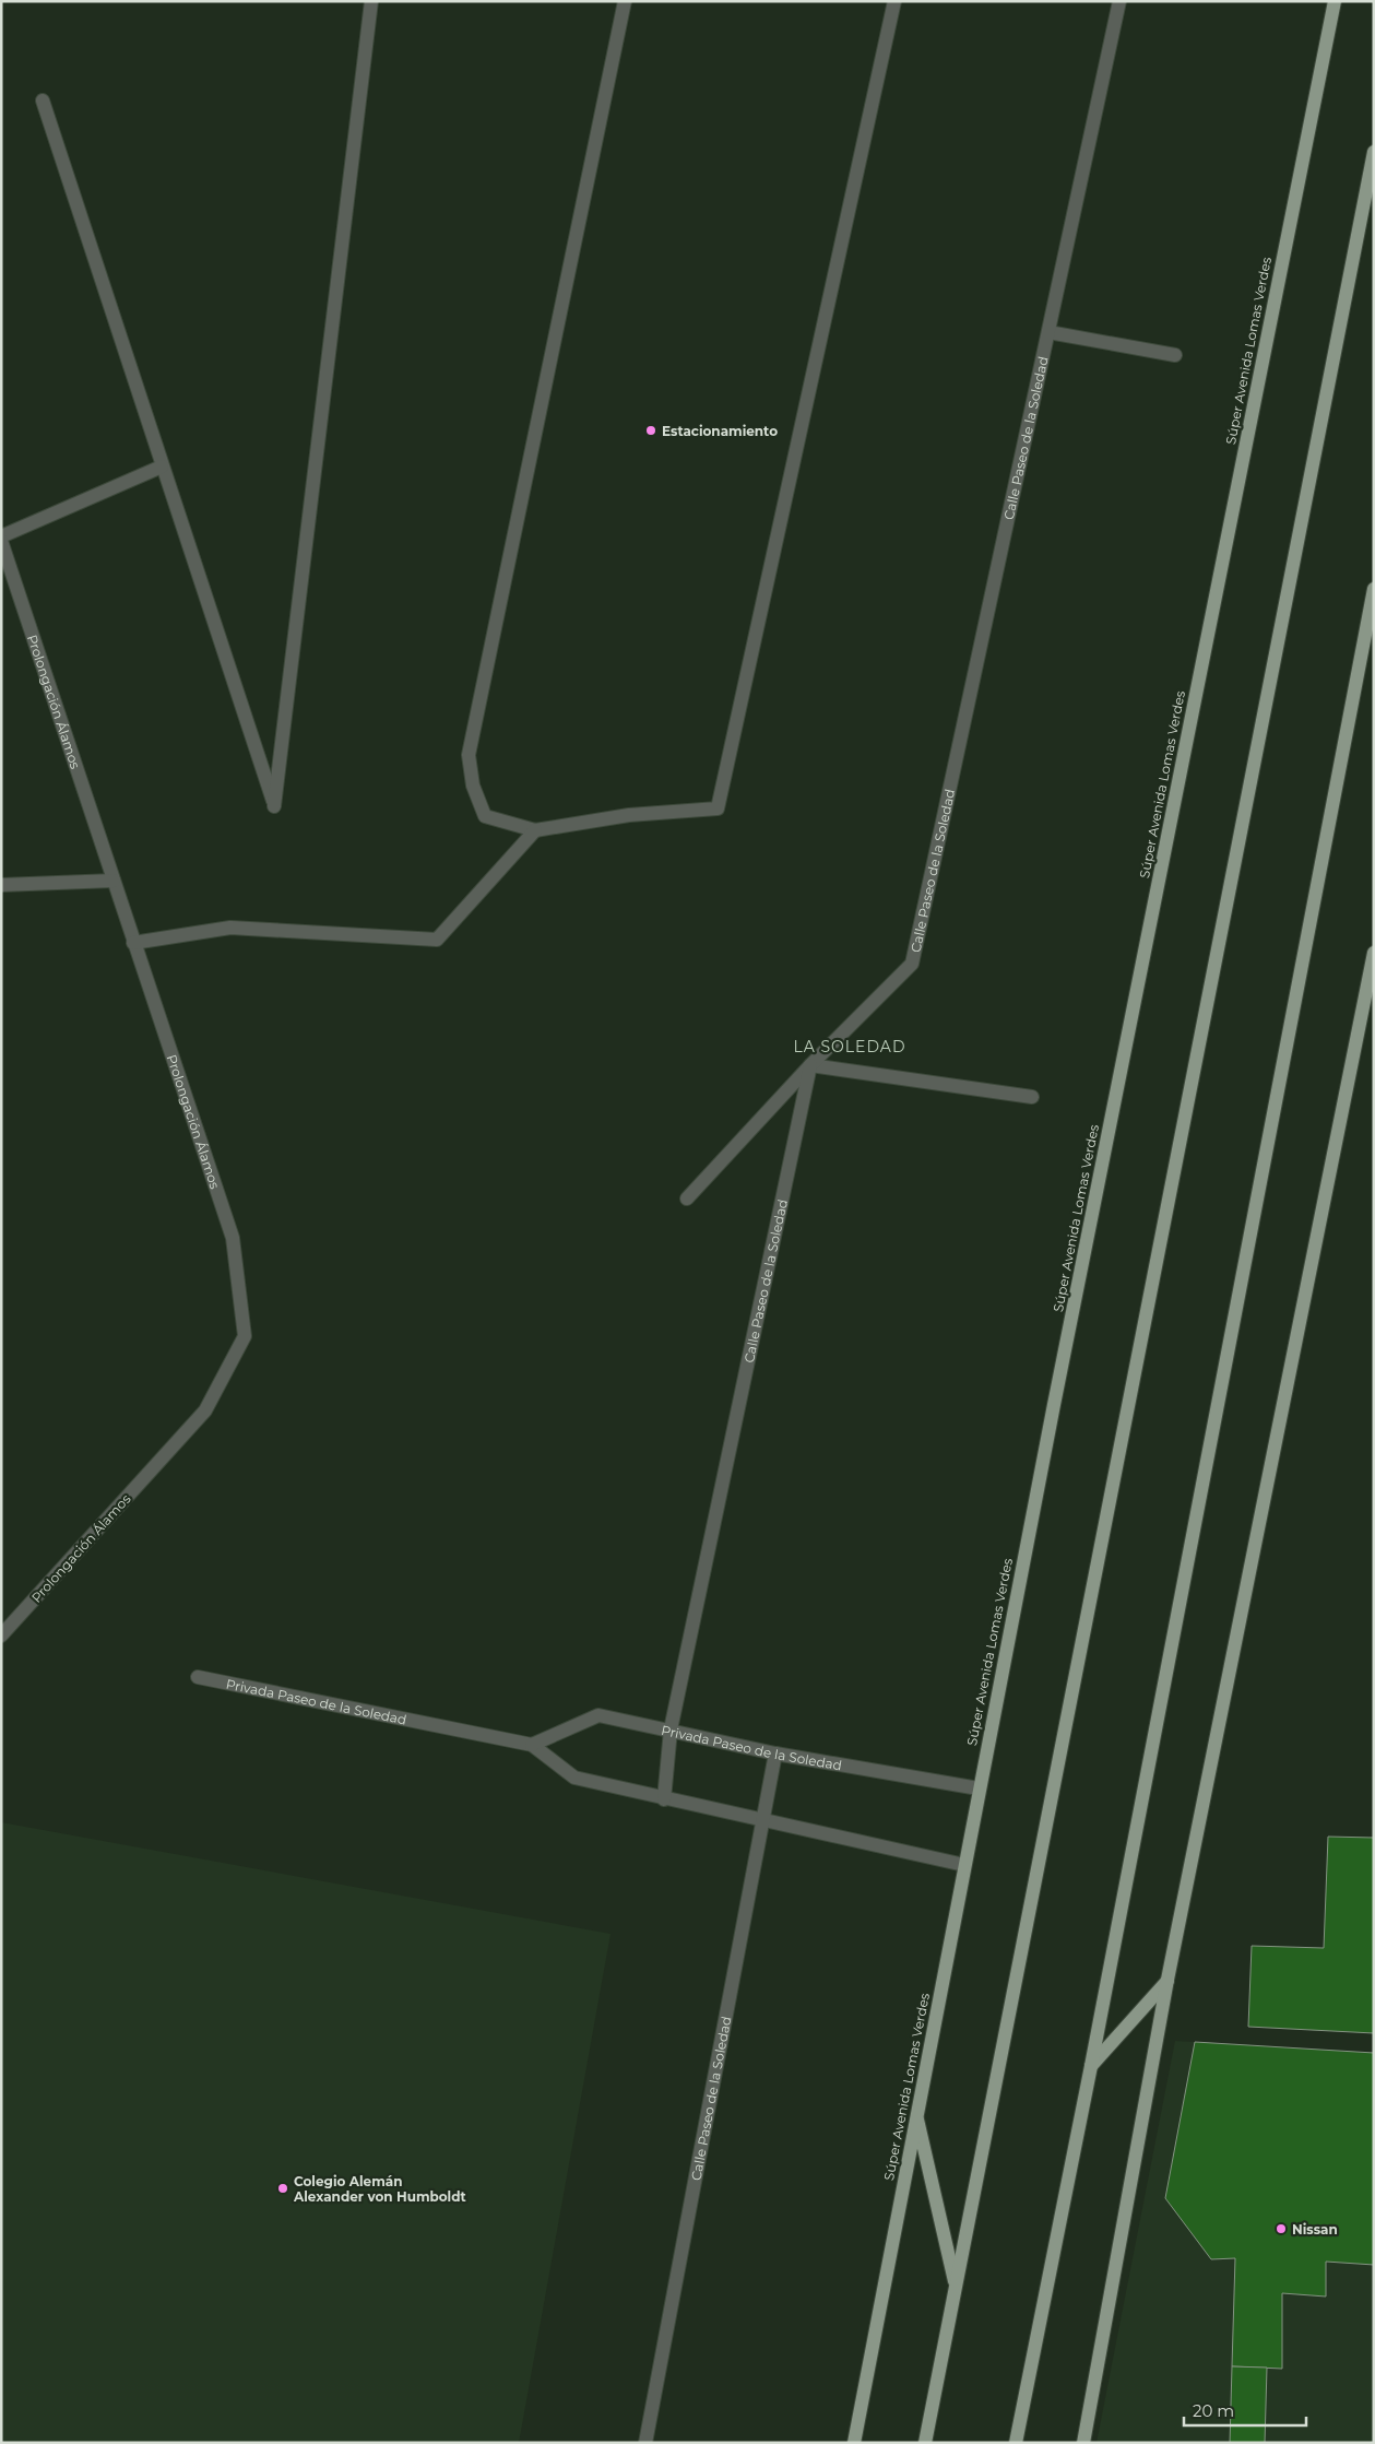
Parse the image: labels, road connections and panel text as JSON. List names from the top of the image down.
{
  "streets": {
    "main road": ["Súper Avenida Lomas Verdes"],
    "street": ["Calle Paseo de la Soledad", "Prolongación Álamos", "Privada Paseo de la Soledad"]
  },
  "crossings": [
    ["Súper Avenida Lomas Verdes", "Privada Paseo de la Soledad"],
    ["Calle Paseo de la Soledad", "Privada Paseo de la Soledad"]
  ],
  "districts": ["LA SOLEDAD"],
  "places": ["Estacionamiento", "Colegio Alemán Alexander von Humboldt", "Nissan"],
  "scale_bar": "20 m"
}
